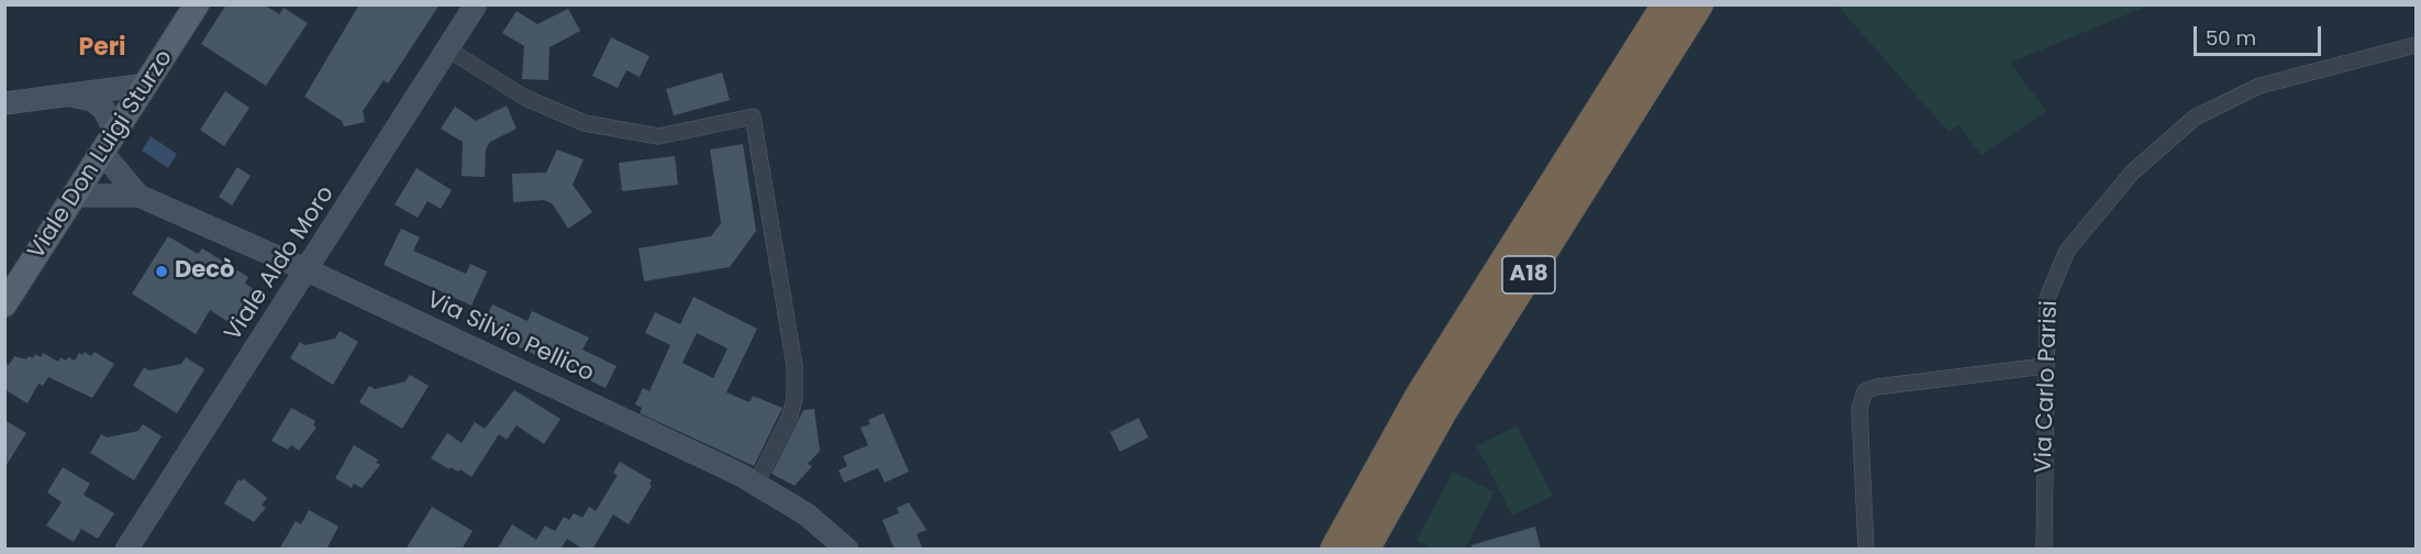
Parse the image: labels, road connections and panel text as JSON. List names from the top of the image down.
{
  "streets": {
    "highway": ["A18"],
    "main road": ["Viale Don Luigi Sturzo"],
    "street": ["Viale Aldo Moro", "Via Silvio Pellico", "Via Carlo Parisi"]
  },
  "crossings": [
    ["Viale Aldo Moro", "Via Silvio Pellico"]
  ],
  "districts": ["Peri"],
  "places": ["Decò"],
  "scale_bar": "50 m"
}
